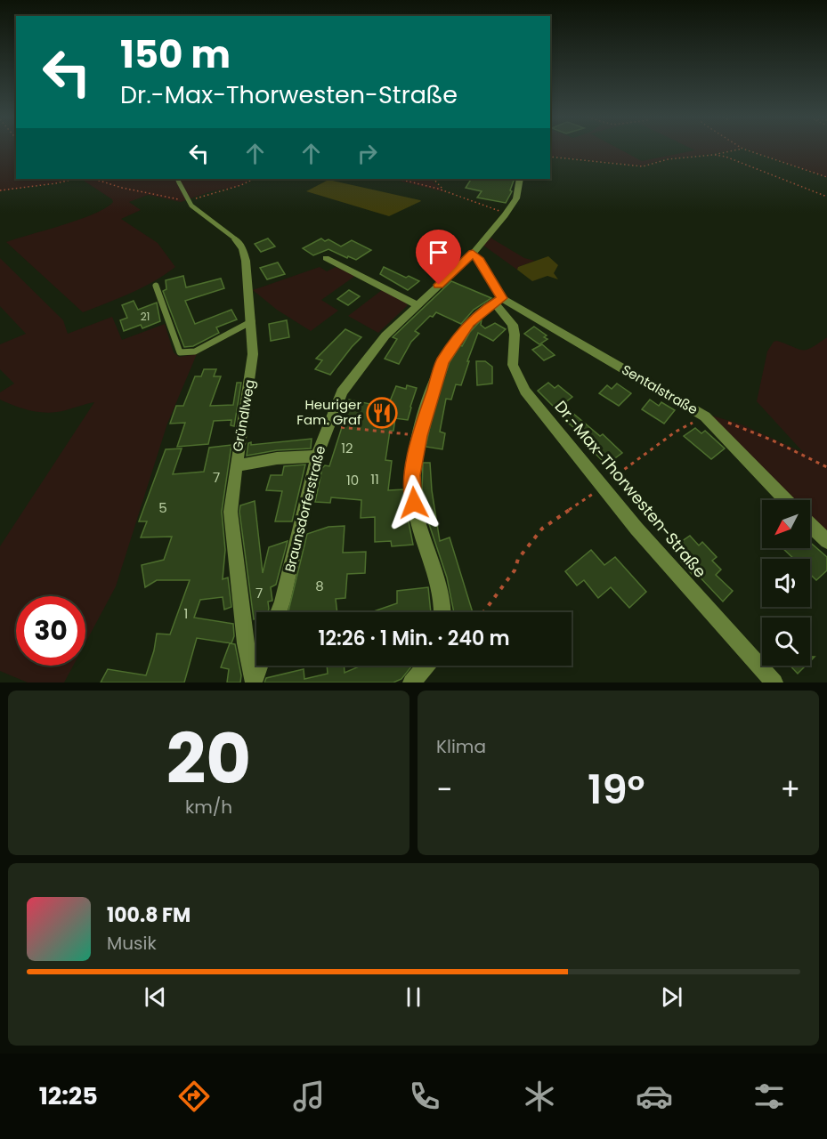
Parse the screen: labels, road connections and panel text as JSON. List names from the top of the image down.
{
  "streets": {
    "street": [
      "Sentalstraße",
      "Gründlweg",
      "Dr.-Max-Thorwesten-Straße",
      "Braunsdorferstraße"
    ]
  },
  "crossings": [
    ["Sentalstraße", "Dr.-Max-Thorwesten-Straße"],
    ["Dr.-Max-Thorwesten-Straße", "Braunsdorferstraße"]
  ],
  "places": {
    "restaurant": ["Heuriger Fam. Graf"]
  },
  "house_numbers": [
    "21",
    "12",
    "7",
    "11",
    "10",
    "5",
    "8",
    "7",
    "1"
  ],
  "north": "bottom left",
  "page": {
    "turn": ["150 m", "Dr.-Max-Thorwesten-Straße"],
    "limit": "30",
    "trip": "12:26 · 1 Min. · 240 m",
    "tile": [
      ["20", "km/h"],
      "Klima"
    ],
    "heat": ["−", "19°", "+"],
    "song": ["100.8 FM", "Musik"],
    "tabs": "12:25"
  }
}
